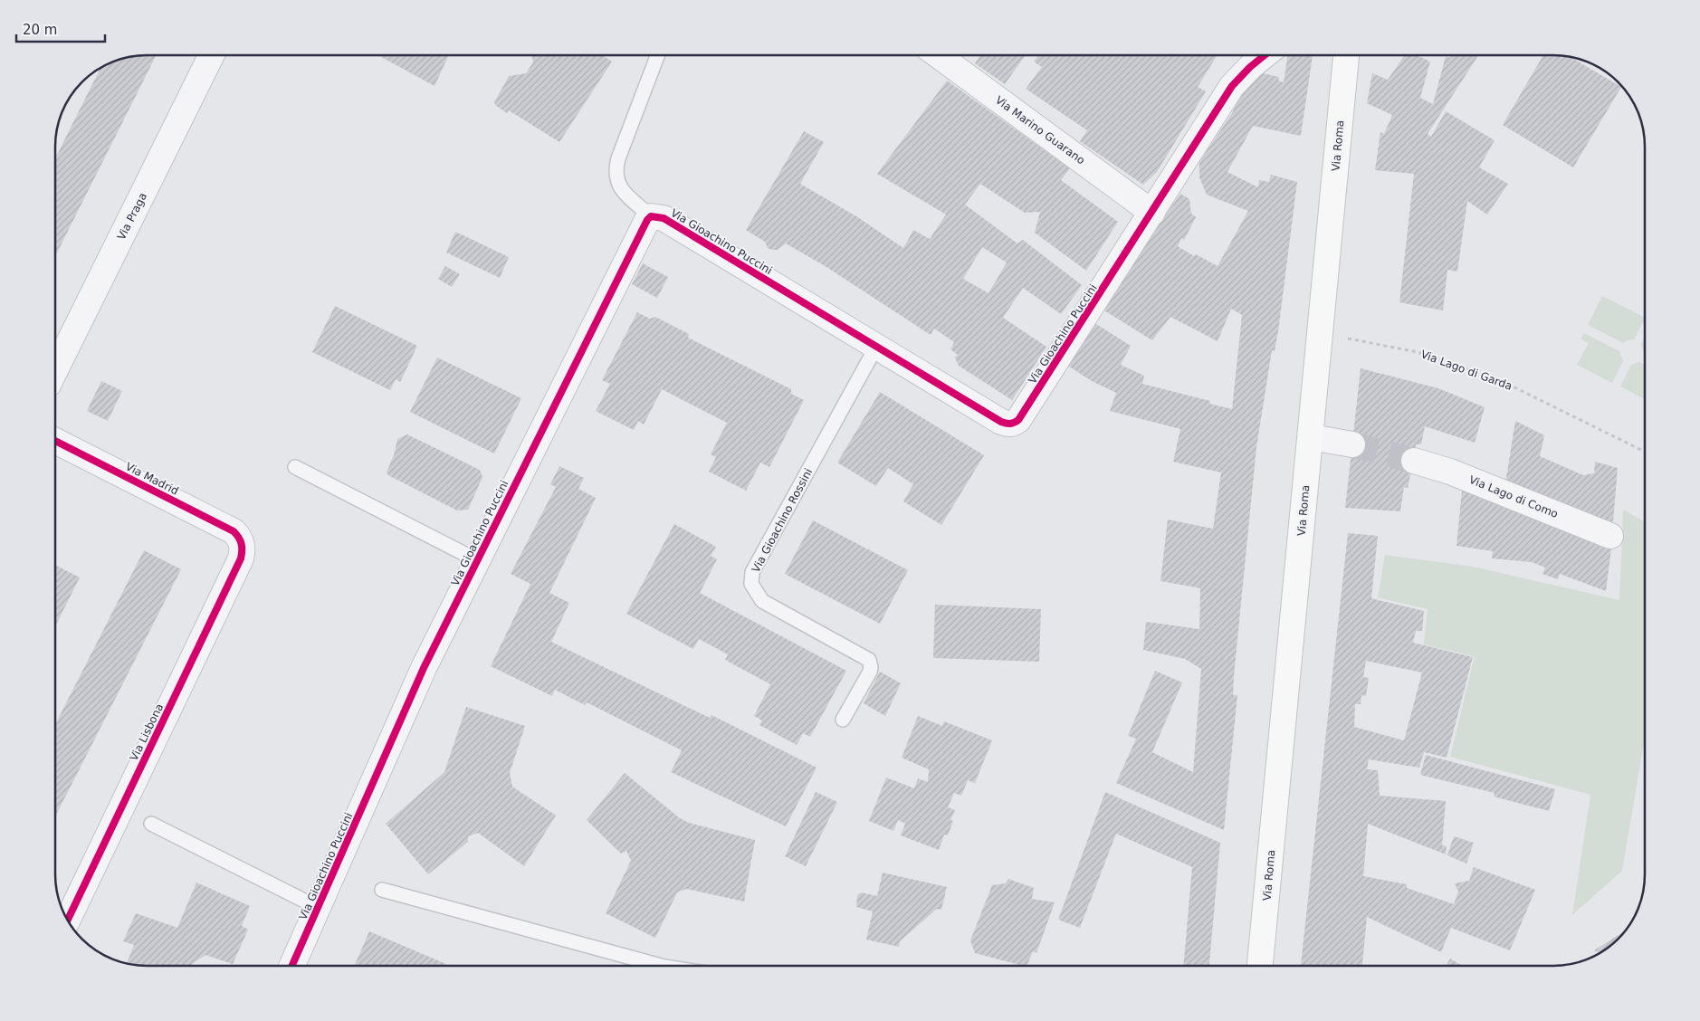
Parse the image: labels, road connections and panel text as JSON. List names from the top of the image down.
{
  "streets": {
    "main road": ["Via Roma"],
    "street": [
      "Via Marino Guarano",
      "Via Praga",
      "Via Gioachino Puccini",
      "Via Madrid",
      "Via Lago di Como",
      "Via Lisbona"
    ],
    "lane": ["Via Gioachino Rossini"],
    "path": ["Via Lago di Garda"]
  },
  "crossings": [
    ["Via Marino Guarano", "Via Gioachino Puccini"],
    ["Via Roma", "Via Lago di Garda"],
    ["Via Gioachino Puccini", "Via Gioachino Rossini"],
    ["Via Madrid", "Via Lisbona"]
  ],
  "scale_bar": "20 m"
}
